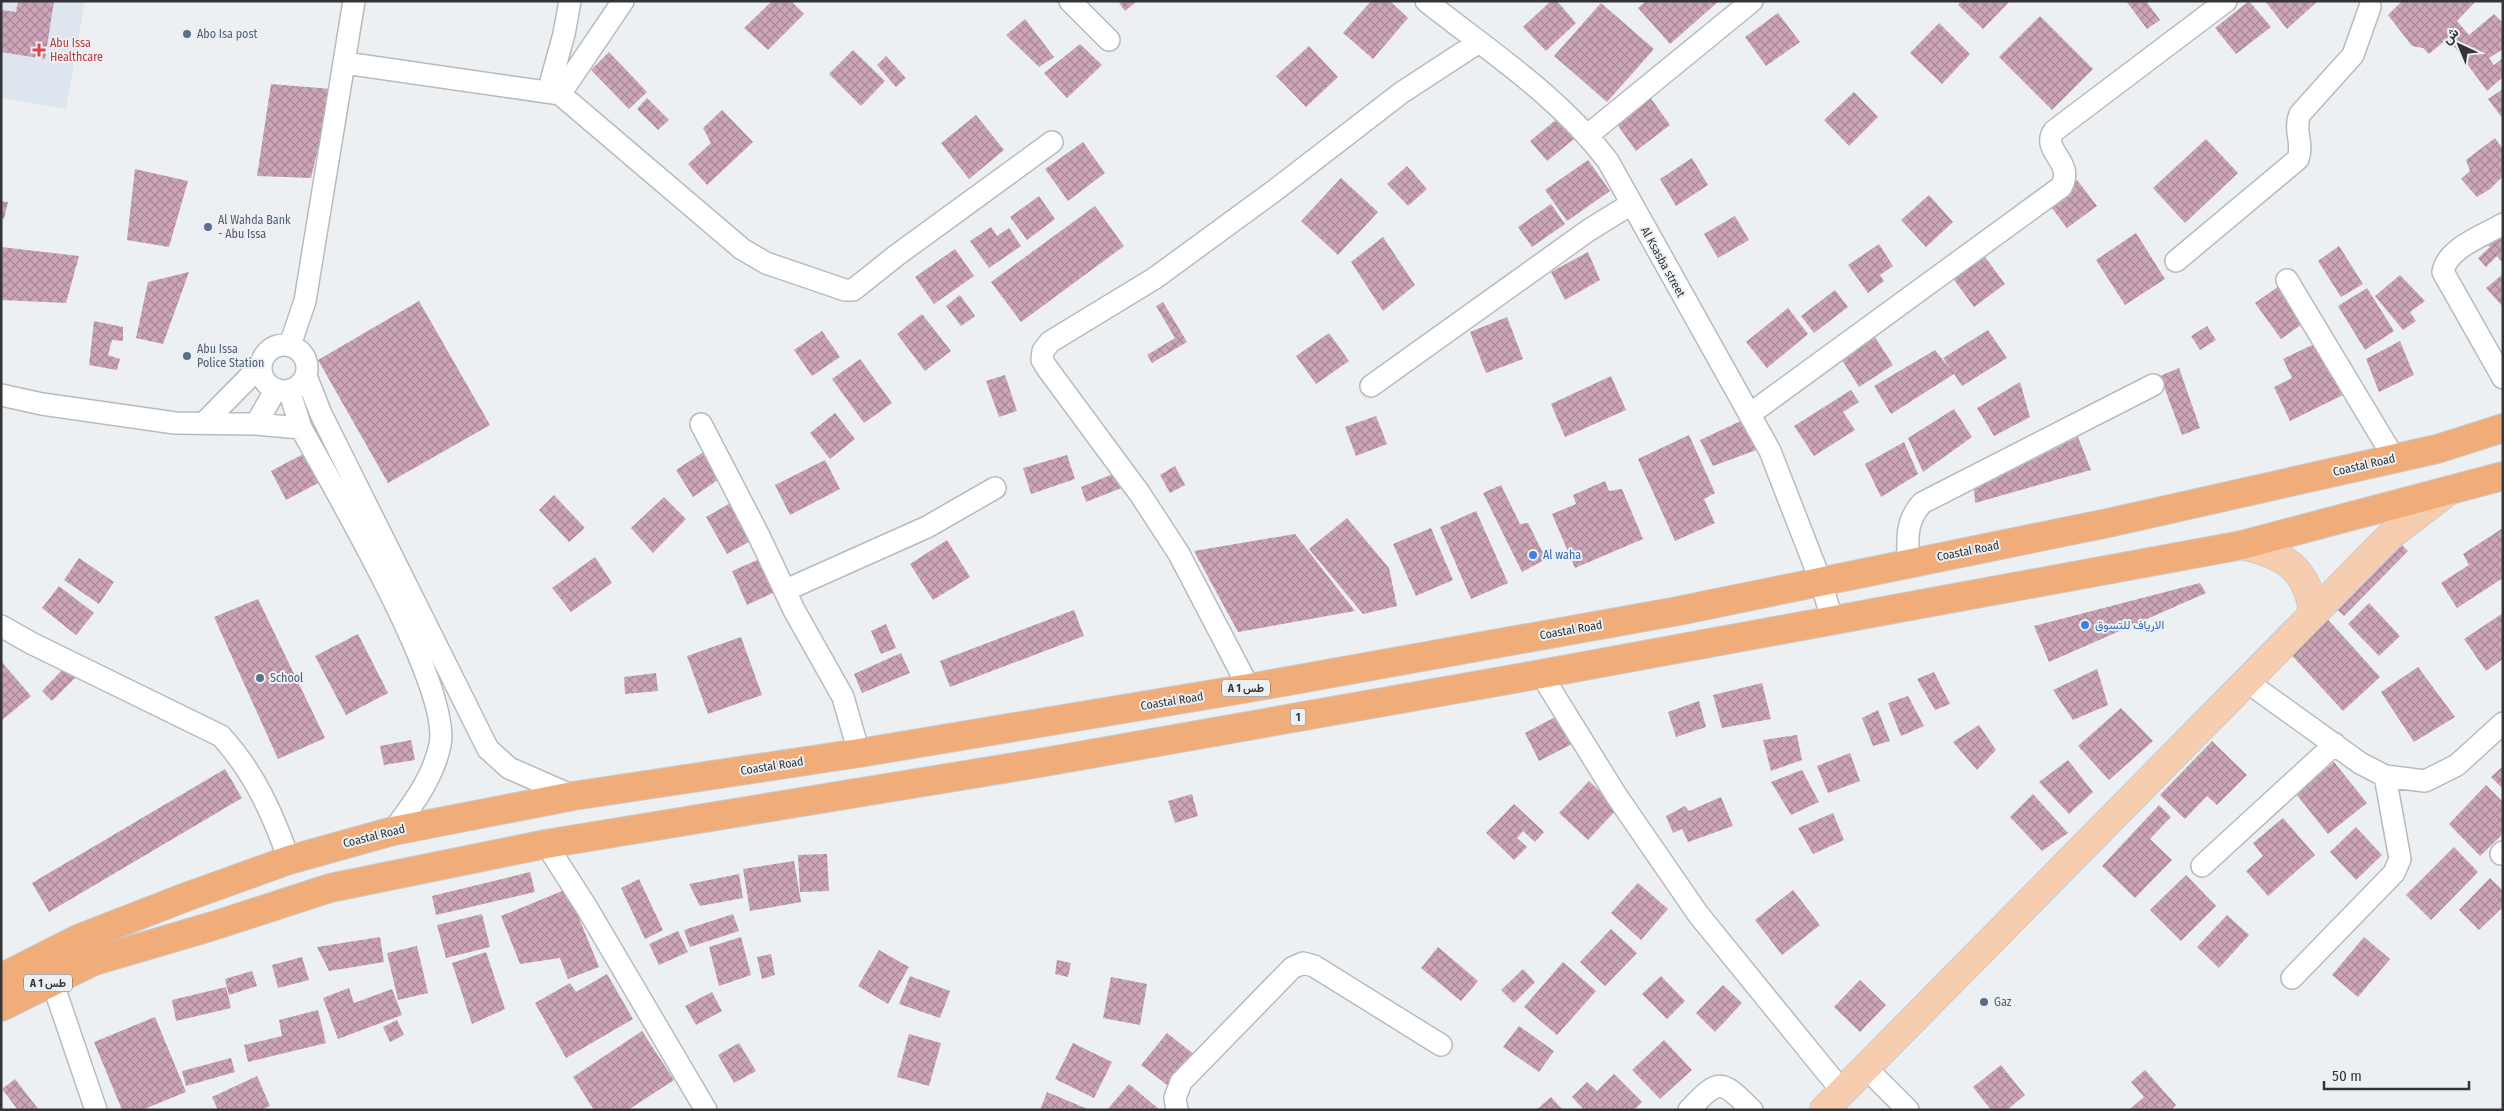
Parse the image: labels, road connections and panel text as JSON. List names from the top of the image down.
{
  "streets": {
    "highway": ["Coastal Road", "A 1 طس", "1"],
    "street": ["Al Ksasba street"]
  },
  "crossings": [
    ["Al Ksasba street", "Coastal Road"],
    ["Al Ksasba street", "1"],
    ["A 1 طس", "1"]
  ],
  "places": {
    "other": [
      "Abo Isa post",
      "Al Wahda Bank - Abu Issa",
      "Abu Issa Police Station",
      "Al waha",
      "الارياف للتسوق",
      "School",
      "Gaz"
    ],
    "health": ["Abu Issa Healthcare"]
  },
  "scale_bar": "50 m",
  "north": "top left"
}
